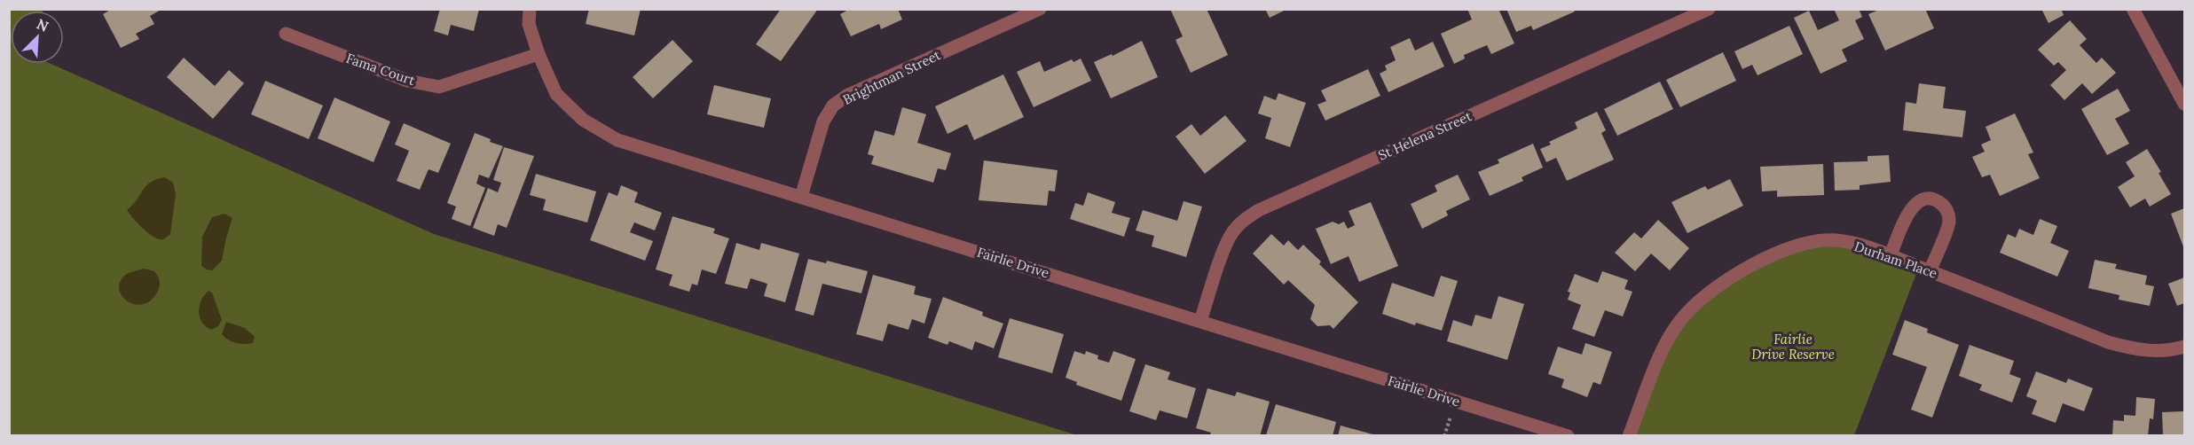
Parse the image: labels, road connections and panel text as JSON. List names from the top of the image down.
{
  "streets": {
    "street": [
      "Fama Court",
      "Brightman Street",
      "St Helena Street",
      "Durham Place",
      "Fairlie Drive"
    ]
  },
  "crossings": [
    ["Fama Court", "Fairlie Drive"],
    ["Brightman Street", "Fairlie Drive"],
    ["St Helena Street", "Fairlie Drive"]
  ],
  "parks": ["Fairlie Drive Reserve"],
  "north": "top right"
}
